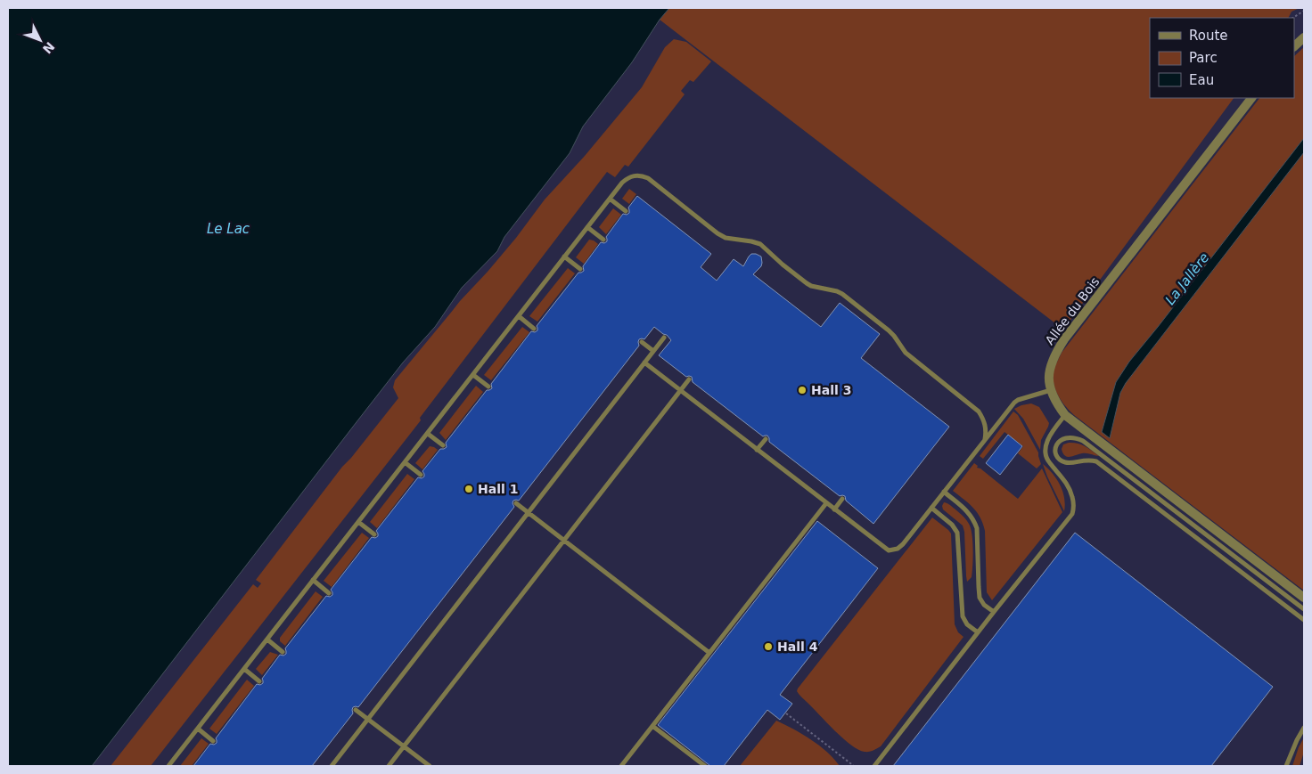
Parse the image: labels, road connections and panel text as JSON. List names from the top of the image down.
{
  "streets": {
    "street": ["Allée du Bois"]
  },
  "water": ["Le Lac", "La Jallère"],
  "places": ["Hall 3", "Hall 1", "Hall 4"],
  "legend": ["Route", "Parc", "Eau"],
  "north": "bottom right"
}
